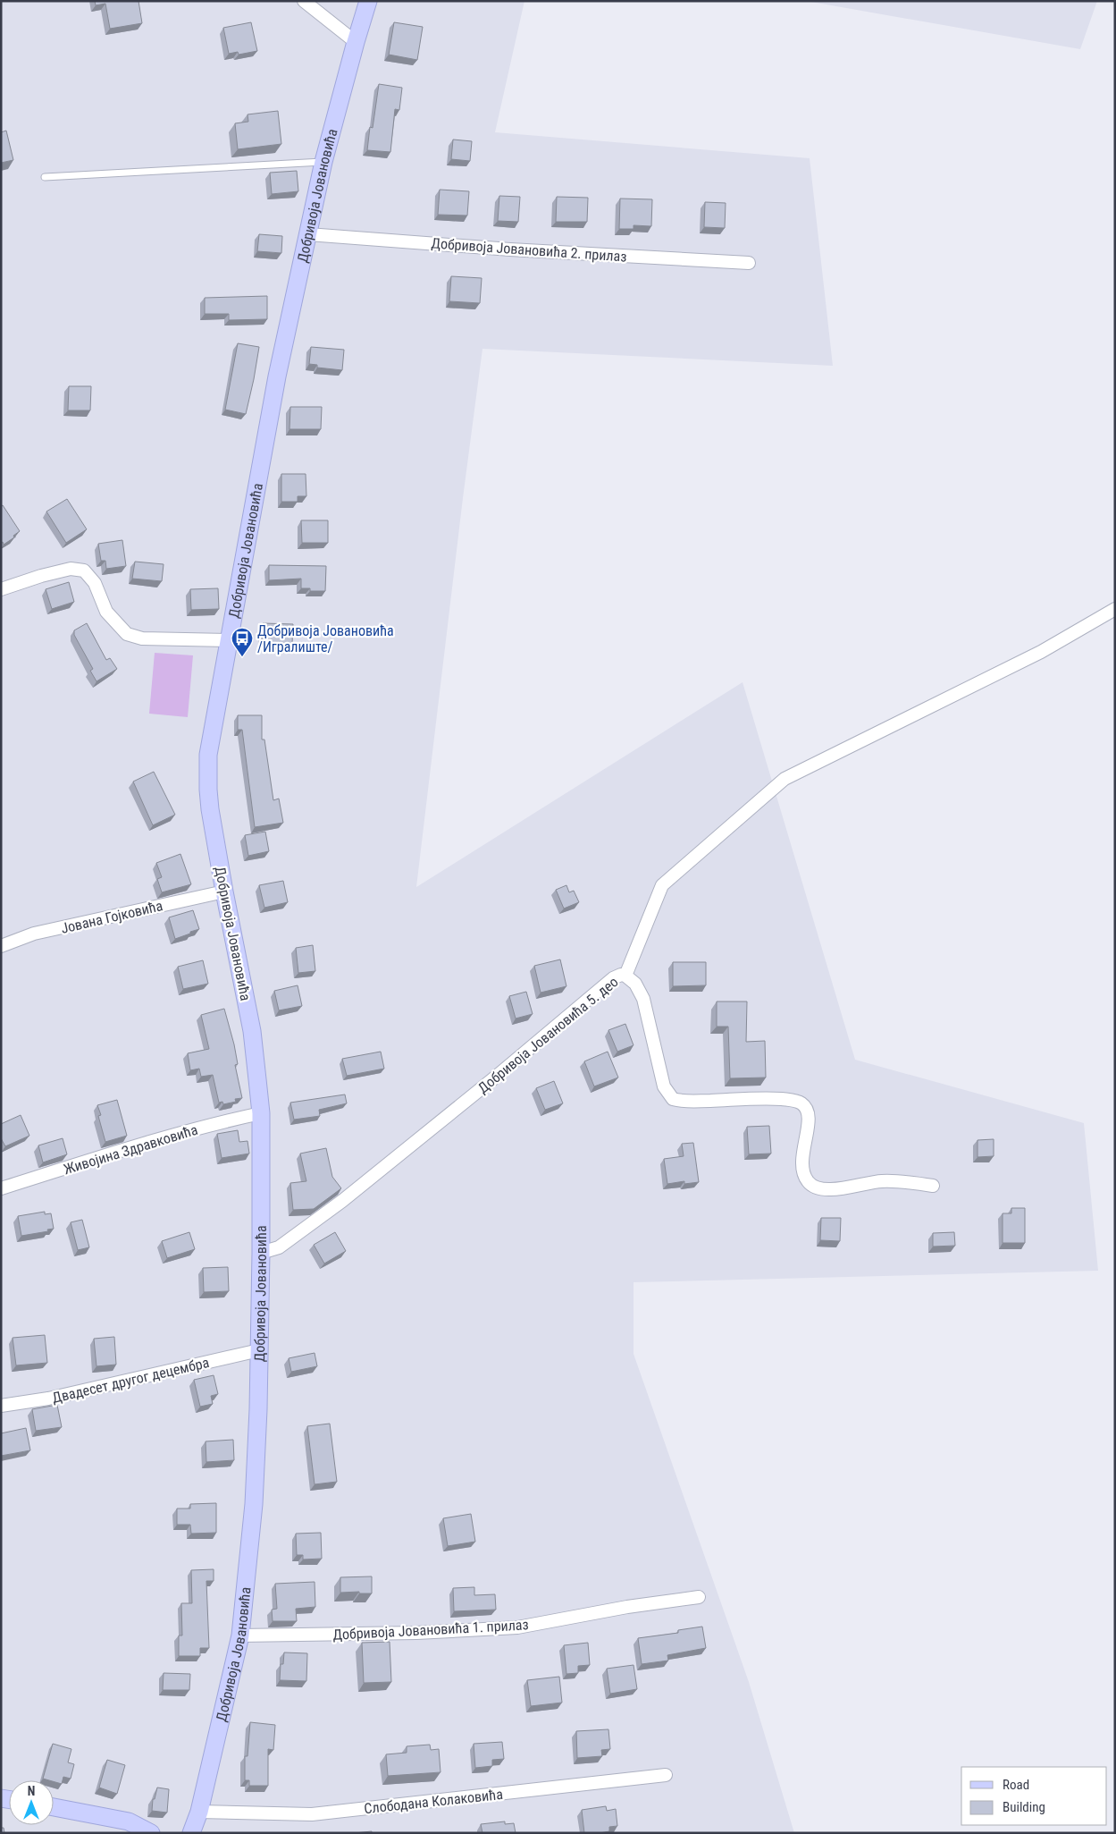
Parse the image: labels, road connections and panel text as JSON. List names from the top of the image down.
{
  "streets": {
    "street": [
      "Добривоја Јовановића",
      "Добривоја Јовановића 2. прилаз",
      "Јована Гојковића",
      "Добривоја Јовановића 5. део",
      "Живојина Здравковића",
      "Двадесет другог децембра",
      "Добривоја Јовановића 1. прилаз",
      "Слободана Колаковића"
    ]
  },
  "crossings": [
    ["Добривоја Јовановића", "Добривоја Јовановића 2. прилаз"],
    ["Добривоја Јовановића", "Јована Гојковића"],
    ["Добривоја Јовановића", "Добривоја Јовановића 5. део"],
    ["Добривоја Јовановића", "Живојина Здравковића"],
    ["Добривоја Јовановића", "Двадесет другог децембра"],
    ["Добривоја Јовановића", "Добривоја Јовановића 1. прилаз"],
    ["Добривоја Јовановића", "Слободана Колаковића"]
  ],
  "places": {
    "bus stop": ["Добривоја Јовановића /Игралиште/"]
  },
  "legend": ["Road", "Building"],
  "north": "top"
}
